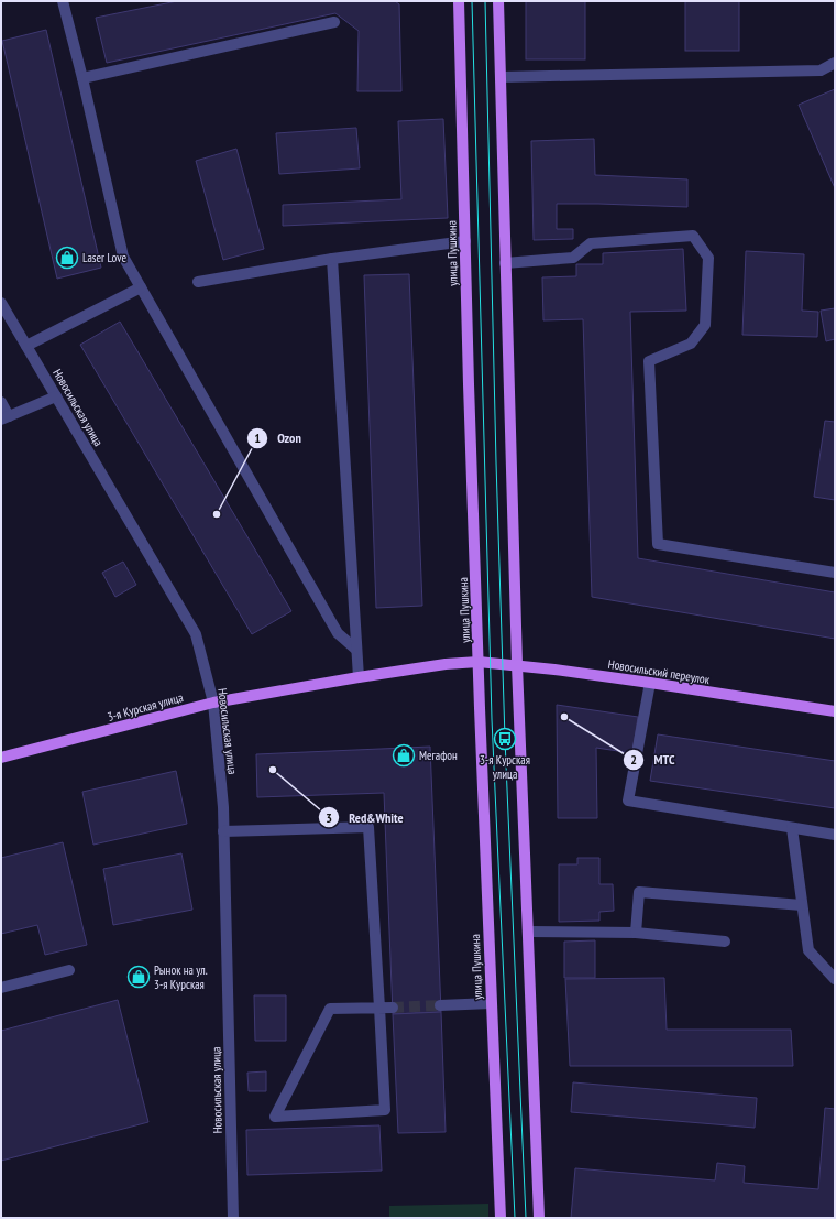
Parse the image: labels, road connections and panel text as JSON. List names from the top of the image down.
{
  "streets": {
    "main road": ["улица Пушкина", "Новосильский переулок", "3-я Курская улица"],
    "street": ["Новосильская улица"]
  },
  "crossings": [
    ["улица Пушкина", "Новосильский переулок"],
    ["улица Пушкина", "3-я Курская улица"],
    ["Новосильская улица", "3-я Курская улица"],
    ["Новосильский переулок", "3-я Курская улица"]
  ],
  "places": {
    "shop": ["Laser Love", "Мегафон", "Рынок на ул. 3-я Курская"],
    "other": ["Ozon", "МТС", "Red&White"],
    "bus stop": ["3-я Курская улица"]
  }
}
